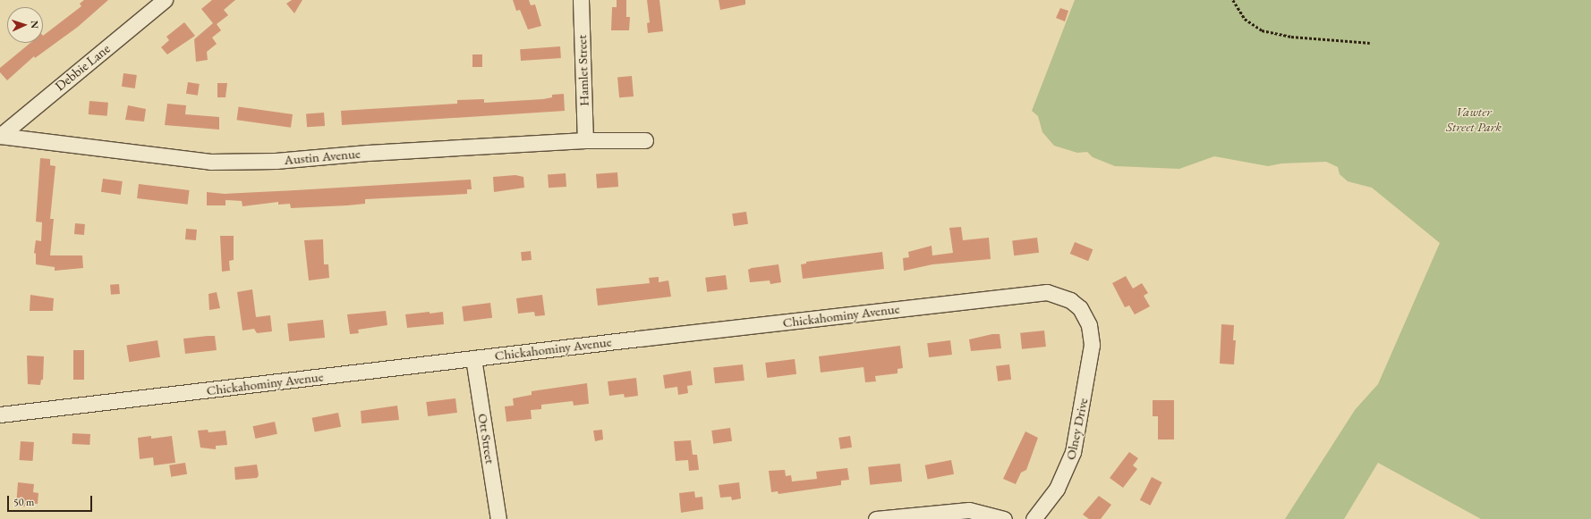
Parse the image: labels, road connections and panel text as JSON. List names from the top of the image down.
{
  "streets": {
    "street": [
      "Debbie Lane",
      "Hamlet Street",
      "Austin Avenue",
      "Chickahominy Avenue",
      "Olney Drive",
      "Ott Street"
    ]
  },
  "crossings": [
    ["Debbie Lane", "Austin Avenue"],
    ["Hamlet Street", "Austin Avenue"],
    ["Chickahominy Avenue", "Olney Drive"],
    ["Chickahominy Avenue", "Ott Street"]
  ],
  "parks": ["Vawter Street Park"],
  "scale_bar": "50 m",
  "north": "right"
}
